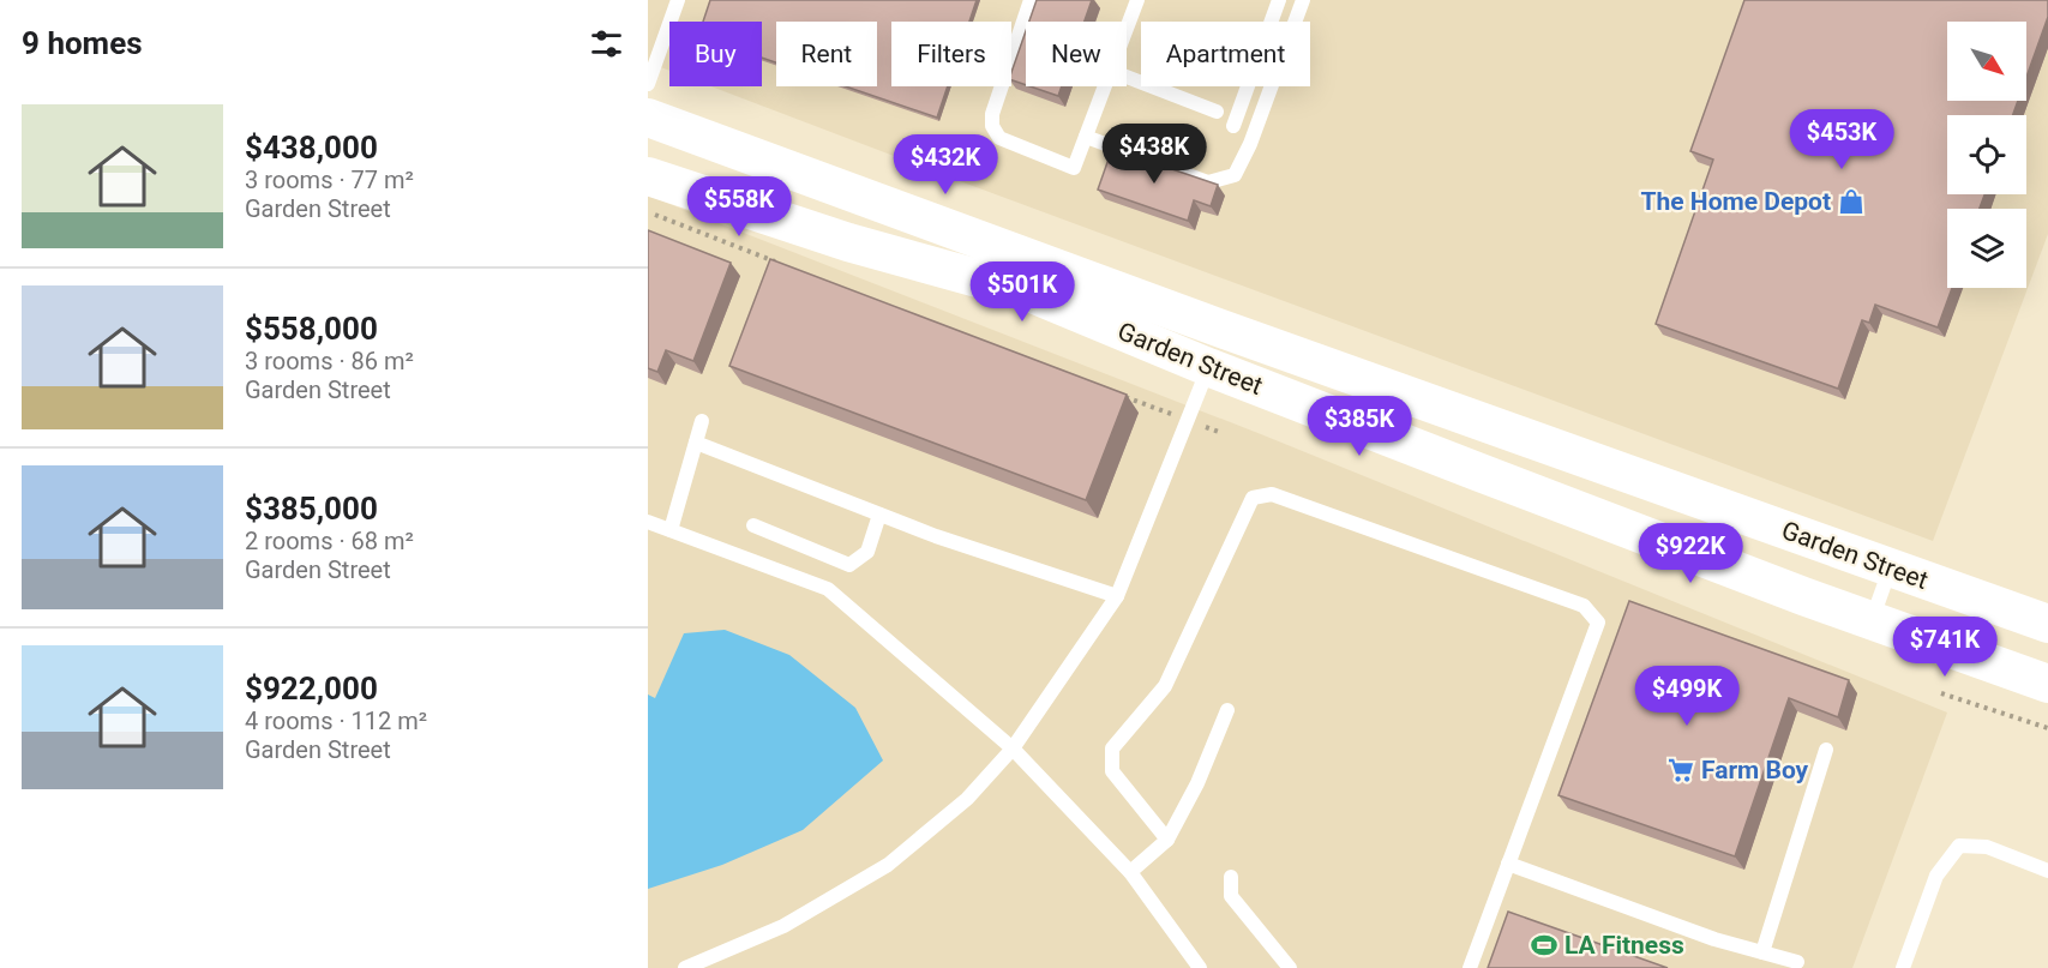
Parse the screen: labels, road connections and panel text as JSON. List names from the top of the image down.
{
  "streets": {
    "street": ["Garden Street"]
  },
  "places": {
    "shop": ["The Home Depot"],
    "supermarket": ["Farm Boy"],
    "sports": ["LA Fitness"]
  },
  "north": "bottom right",
  "page": {
    "heading": "9 homes",
    "chip": [
      "Buy",
      "Rent",
      "Filters",
      "New",
      "Apartment"
    ],
    "list": [
      {
        "name": "$438,000",
        "note": "3 rooms · 77 m² · Garden Street"
      },
      {
        "name": "$558,000",
        "note": "3 rooms · 86 m² · Garden Street"
      },
      {
        "name": "$385,000",
        "note": "2 rooms · 68 m² · Garden Street"
      },
      {
        "name": "$922,000",
        "note": "4 rooms · 112 m² · Garden Street"
      }
    ],
    "price": [
      "$453K",
      "$438K",
      "$432K",
      "$558K",
      "$501K",
      "$385K",
      "$922K",
      "$741K",
      "$499K"
    ]
  }
}
